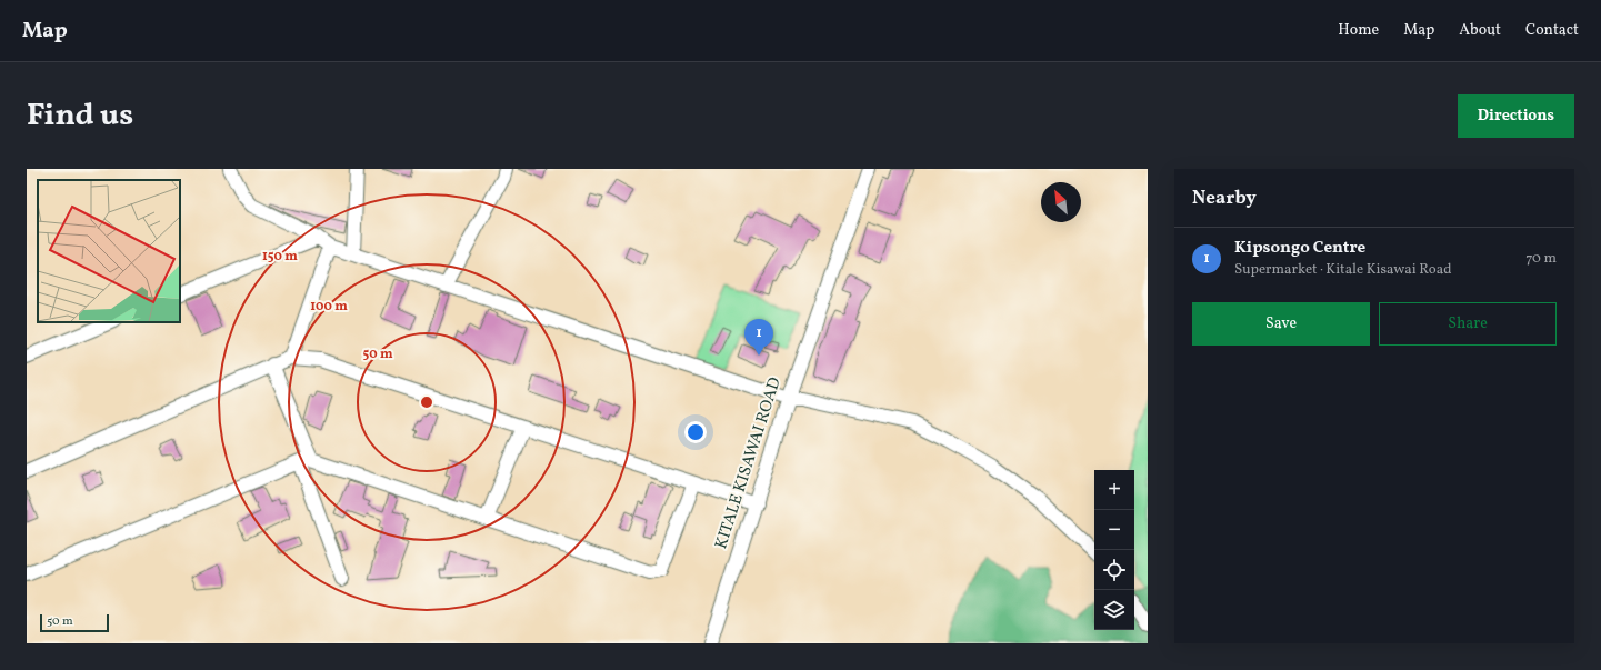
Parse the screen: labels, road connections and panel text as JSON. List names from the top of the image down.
{
  "streets": {
    "street": ["KITALE KISAWAI ROAD"]
  },
  "scale_bar": "50 m",
  "north": "top left",
  "page": {
    "header": "Map",
    "nav": [
      "Home",
      "Map",
      "About",
      "Contact"
    ],
    "title": "Find us",
    "buttons": [
      "Directions",
      ["Save", "Share"]
    ],
    "heading": "Nearby",
    "list": [
      {
        "mark": "1",
        "name": "Kipsongo Centre",
        "note": "Supermarket · Kitale Kisawai Road",
        "value": "70 m"
      }
    ],
    "pins": "1",
    "map_buttons": ["+", "−"],
    "scale": "50 m"
  },
  "rings": ["150 m", "100 m", "50 m"]
}
